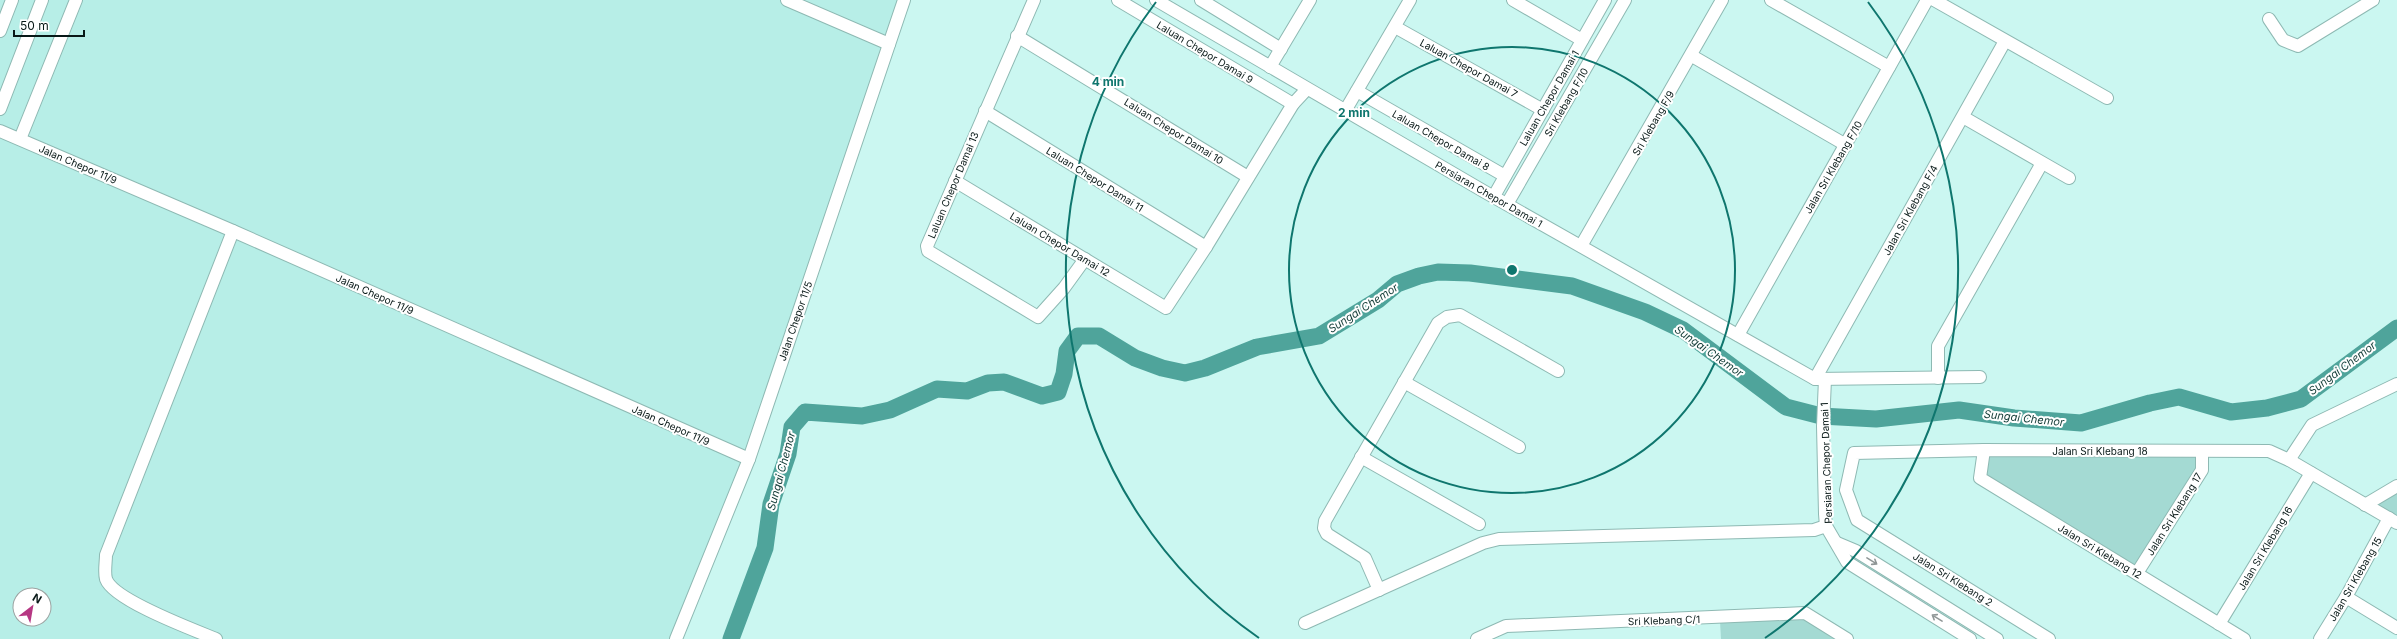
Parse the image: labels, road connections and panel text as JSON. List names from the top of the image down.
{
  "streets": {
    "street": [
      "Laluan Chepor Damai 9",
      "Laluan Chepor Damai 7",
      "Laluan Chepor Damai 1",
      "Sri Klebang F/10",
      "Sri Klebang F/9",
      "Laluan Chepor Damai 10",
      "Laluan Chepor Damai 8",
      "Jalan Chepor 11/9",
      "Jalan Sri Klebang F/10",
      "Laluan Chepor Damai 11",
      "Laluan Chepor Damai 13",
      "Persiaran Chepor Damai 1",
      "Jalan Sri Klebang F/4",
      "Laluan Chepor Damai 12",
      "Jalan Chepor 11/5",
      "Jalan Sri Klebang 18",
      "Jalan Sri Klebang 17",
      "Jalan Sri Klebang 16",
      "Jalan Sri Klebang 12",
      "Jalan Sri Klebang 2",
      "Jalan Sri Klebang 15",
      "Sri Klebang C/1"
    ]
  },
  "crossings": [
    ["Laluan Chepor Damai 7", "Laluan Chepor Damai 1"],
    ["Laluan Chepor Damai 1", "Laluan Chepor Damai 8"],
    ["Laluan Chepor Damai 1", "Persiaran Chepor Damai 1"],
    ["Sri Klebang F/10", "Persiaran Chepor Damai 1"],
    ["Sri Klebang F/9", "Persiaran Chepor Damai 1"],
    ["Laluan Chepor Damai 10", "Laluan Chepor Damai 13"],
    ["Jalan Chepor 11/9", "Jalan Chepor 11/5"],
    ["Jalan Sri Klebang F/10", "Persiaran Chepor Damai 1"],
    ["Laluan Chepor Damai 11", "Laluan Chepor Damai 13"],
    ["Laluan Chepor Damai 11", "Laluan Chepor Damai 12"],
    ["Laluan Chepor Damai 13", "Laluan Chepor Damai 12"],
    ["Persiaran Chepor Damai 1", "Jalan Sri Klebang F/4"],
    ["Jalan Sri Klebang 18", "Jalan Sri Klebang 17"],
    ["Jalan Sri Klebang 18", "Jalan Sri Klebang 16"],
    ["Jalan Sri Klebang 18", "Jalan Sri Klebang 12"],
    ["Jalan Sri Klebang 18", "Jalan Sri Klebang 2"],
    ["Jalan Sri Klebang 18", "Jalan Sri Klebang 15"],
    ["Jalan Sri Klebang 17", "Jalan Sri Klebang 12"],
    ["Jalan Sri Klebang 16", "Jalan Sri Klebang 12"]
  ],
  "water": ["Sungai Chemor"],
  "scale_bar": "50 m",
  "north": "top right",
  "rings": ["4 min", "2 min"]
}
